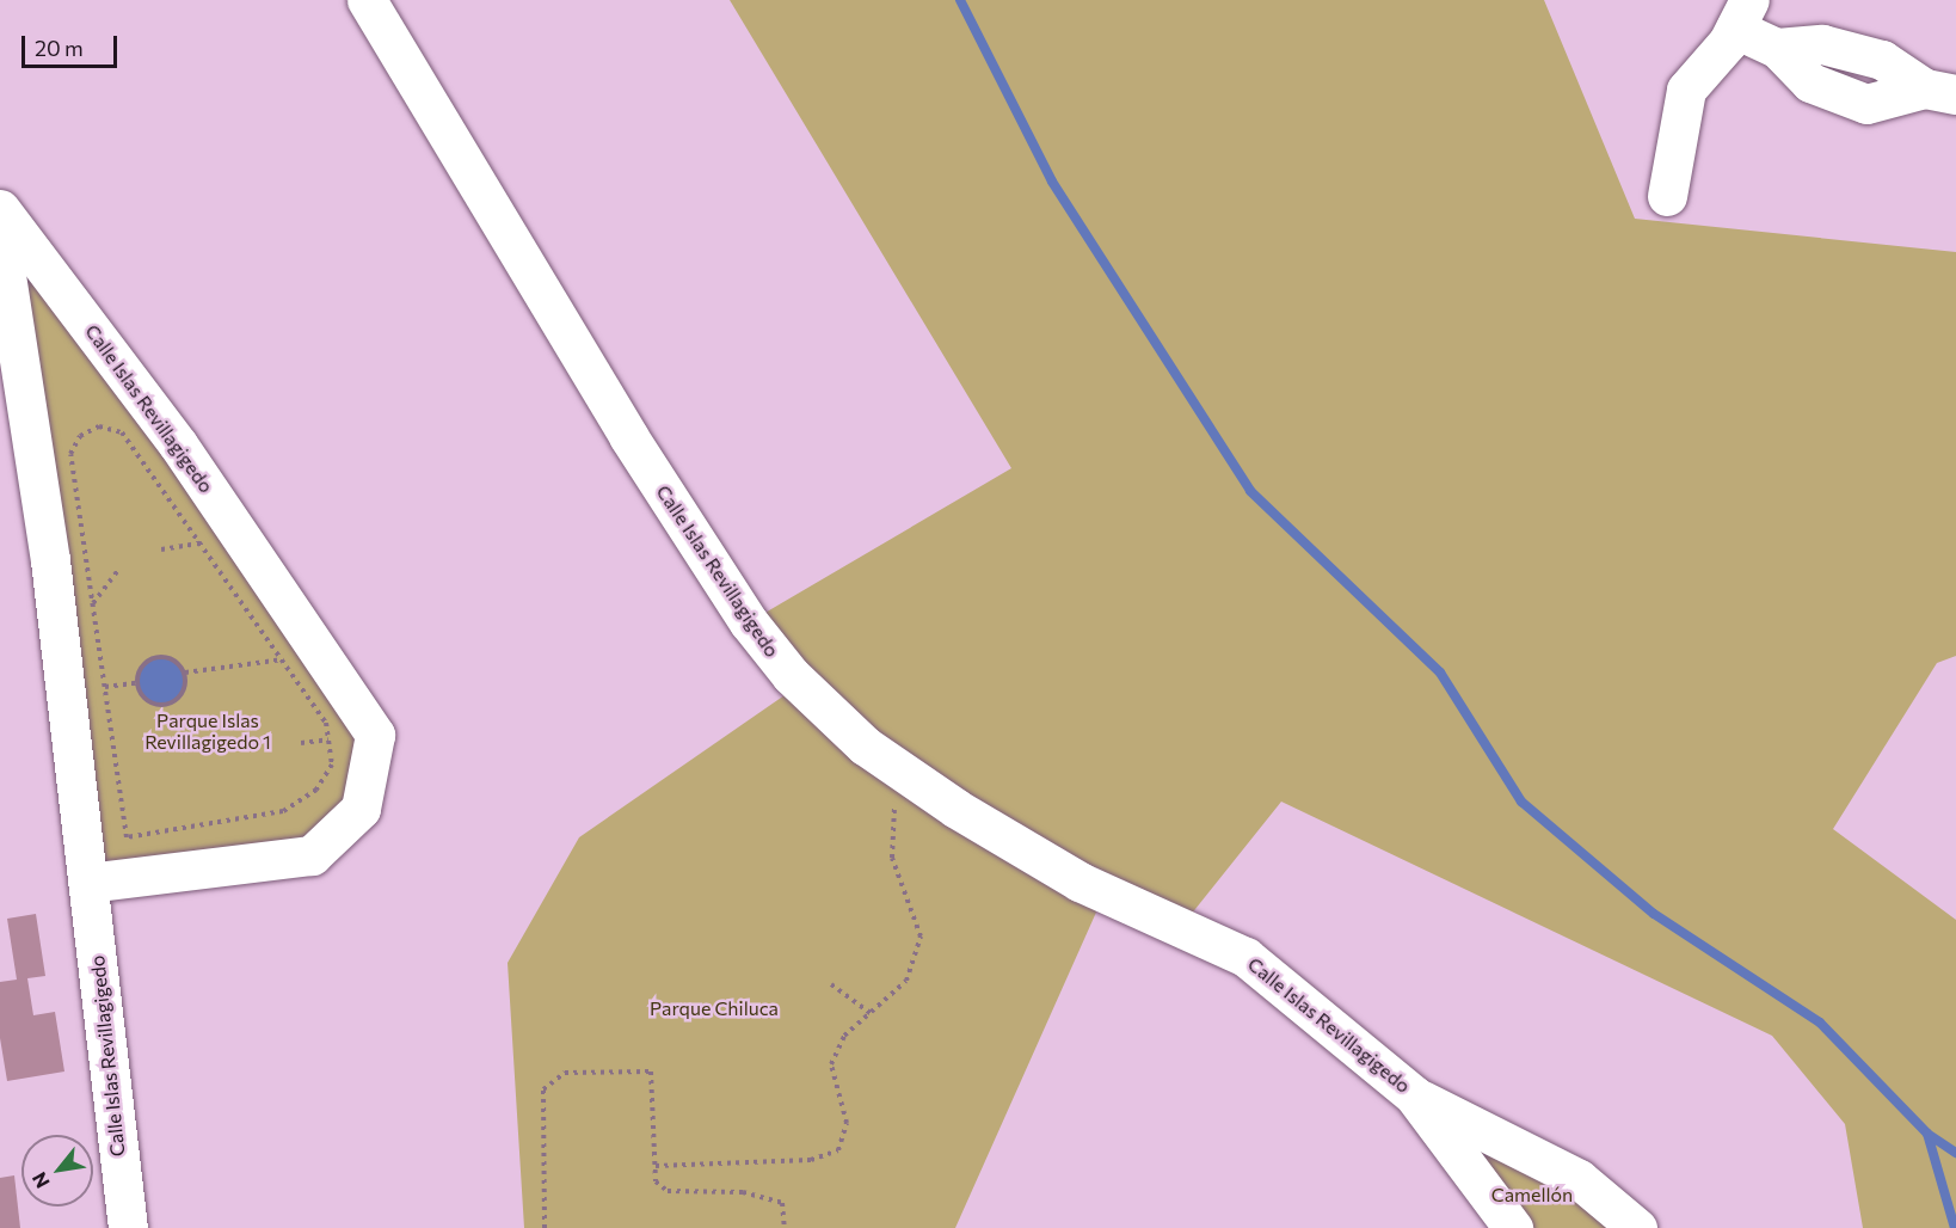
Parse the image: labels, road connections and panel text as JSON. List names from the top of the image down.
{
  "streets": {
    "street": ["Calle Islas Revillagigedo"]
  },
  "parks": ["Parque Islas Revillagigedo 1", "Parque Chiluca", "Camellón"],
  "scale_bar": "20 m",
  "north": "bottom left"
}
